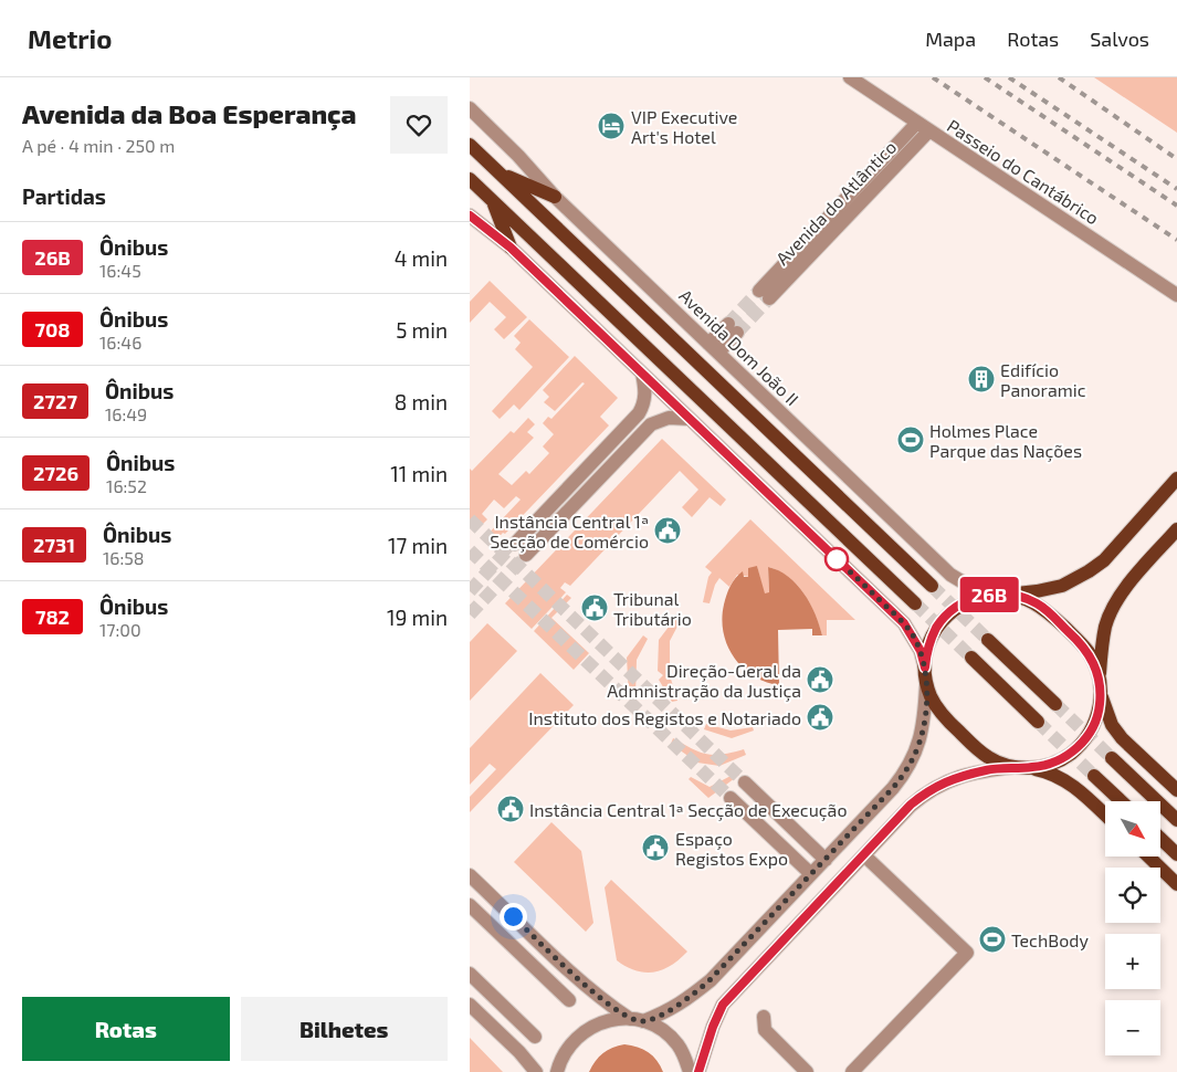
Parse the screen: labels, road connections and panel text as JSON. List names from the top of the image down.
{
  "streets": {
    "street": ["Passeio do Cantábrico", "Avenida do Atlântico", "Avenida Dom João II"]
  },
  "crossings": [
    ["Passeio do Cantábrico", "Avenida do Atlântico"]
  ],
  "places": {
    "hotel": ["VIP Executive Art's Hotel"],
    "building": ["Edifício Panoramic"],
    "sports": ["Holmes Place Parque das Nações", "TechBody"],
    "public building": [
      "Instância Central 1ª Secção de Comércio",
      "Tribunal Tributário",
      "Direção-Geral da Admnistração da Justiça",
      "Instituto dos Registos e Notariado",
      "Instância Central 1ª Secção de Execução",
      "Espaço Registos Expo"
    ]
  },
  "lines": ["bus line 26B"],
  "north": "bottom right",
  "page": {
    "header": "Metrio",
    "nav": ["Mapa", "Rotas", "Salvos"],
    "heading": [
      ["Avenida da Boa Esperança", "A pé · 4 min · 250 m"],
      "Partidas"
    ],
    "on_map": "26B",
    "list": [
      {
        "mark": "26B",
        "name": "Ônibus",
        "note": "16:45",
        "value": "4 min"
      },
      {
        "mark": "708",
        "name": "Ônibus",
        "note": "16:46",
        "value": "5 min"
      },
      {
        "mark": "2727",
        "name": "Ônibus",
        "note": "16:49",
        "value": "8 min"
      },
      {
        "mark": "2726",
        "name": "Ônibus",
        "note": "16:52",
        "value": "11 min"
      },
      {
        "mark": "2731",
        "name": "Ônibus",
        "note": "16:58",
        "value": "17 min"
      },
      {
        "mark": "782",
        "name": "Ônibus",
        "note": "17:00",
        "value": "19 min"
      }
    ],
    "map_buttons": ["+", "−"],
    "buttons": ["Rotas", "Bilhetes"]
  }
}
